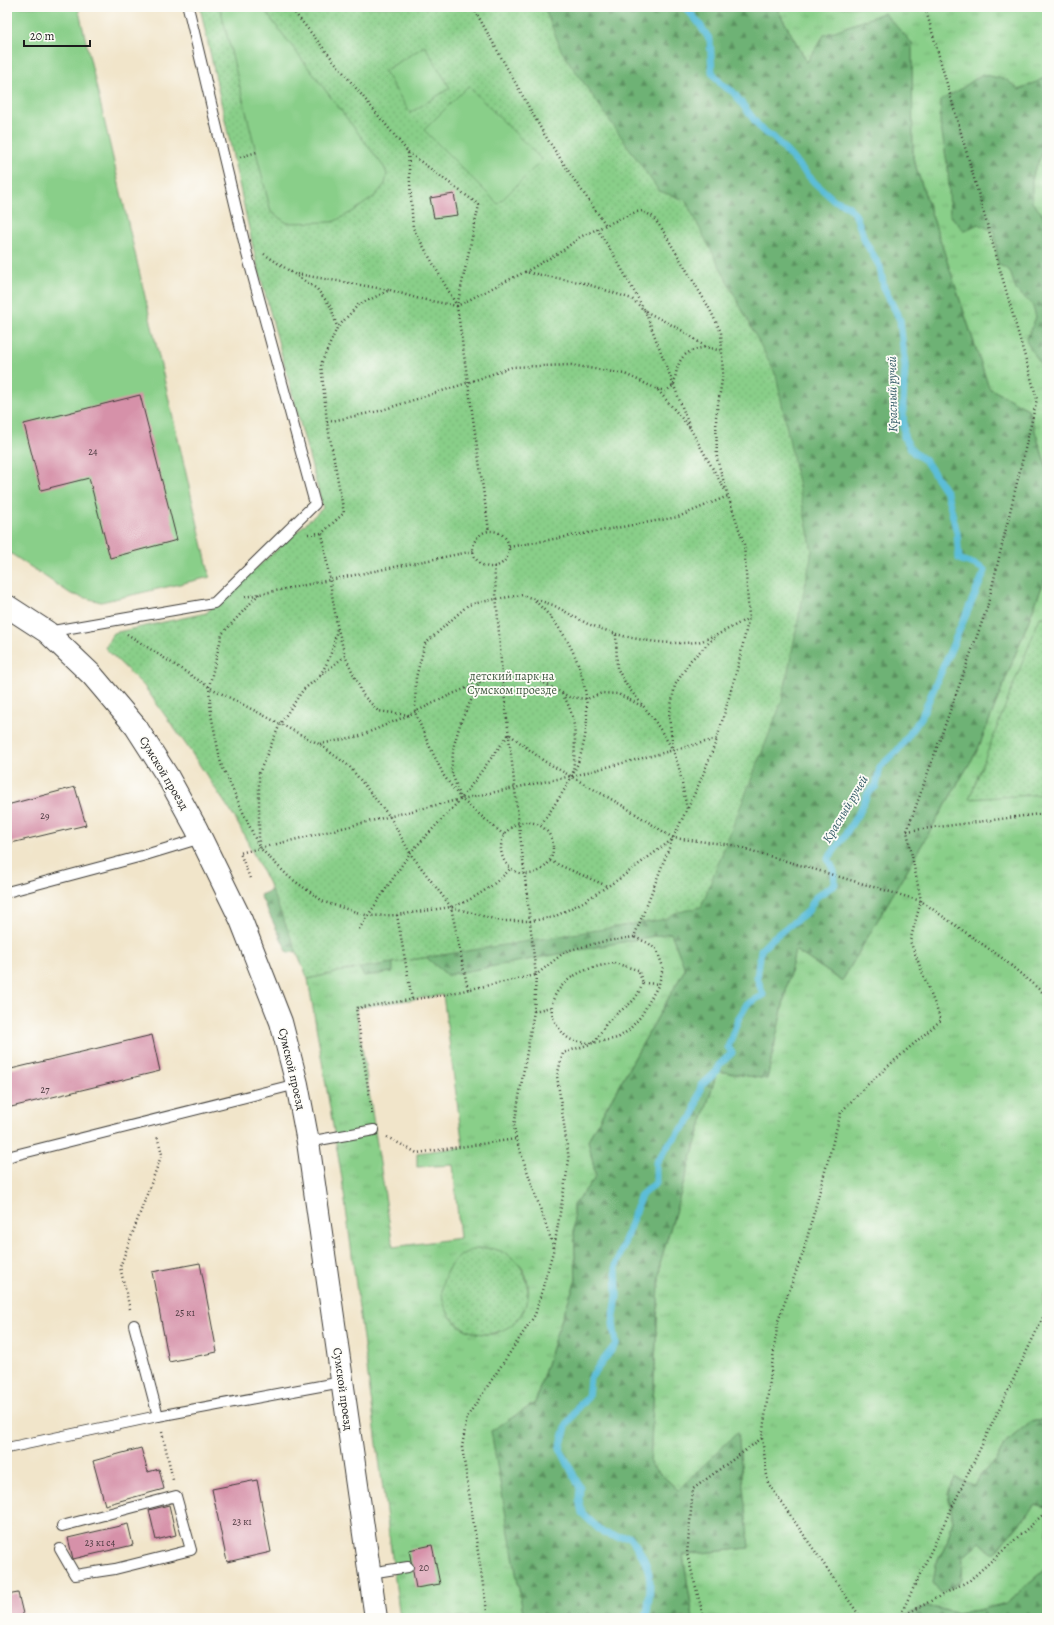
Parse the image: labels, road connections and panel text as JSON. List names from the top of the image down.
{
  "streets": {
    "street": ["Сумской проезд"]
  },
  "water": ["Красный ручей"],
  "parks": ["детский парк на Сумском проезде"],
  "house_numbers": [
    "24",
    "29",
    "27",
    "25 к1",
    "23 к1",
    "23 к1 с4",
    "20"
  ],
  "scale_bar": "20 m"
}
